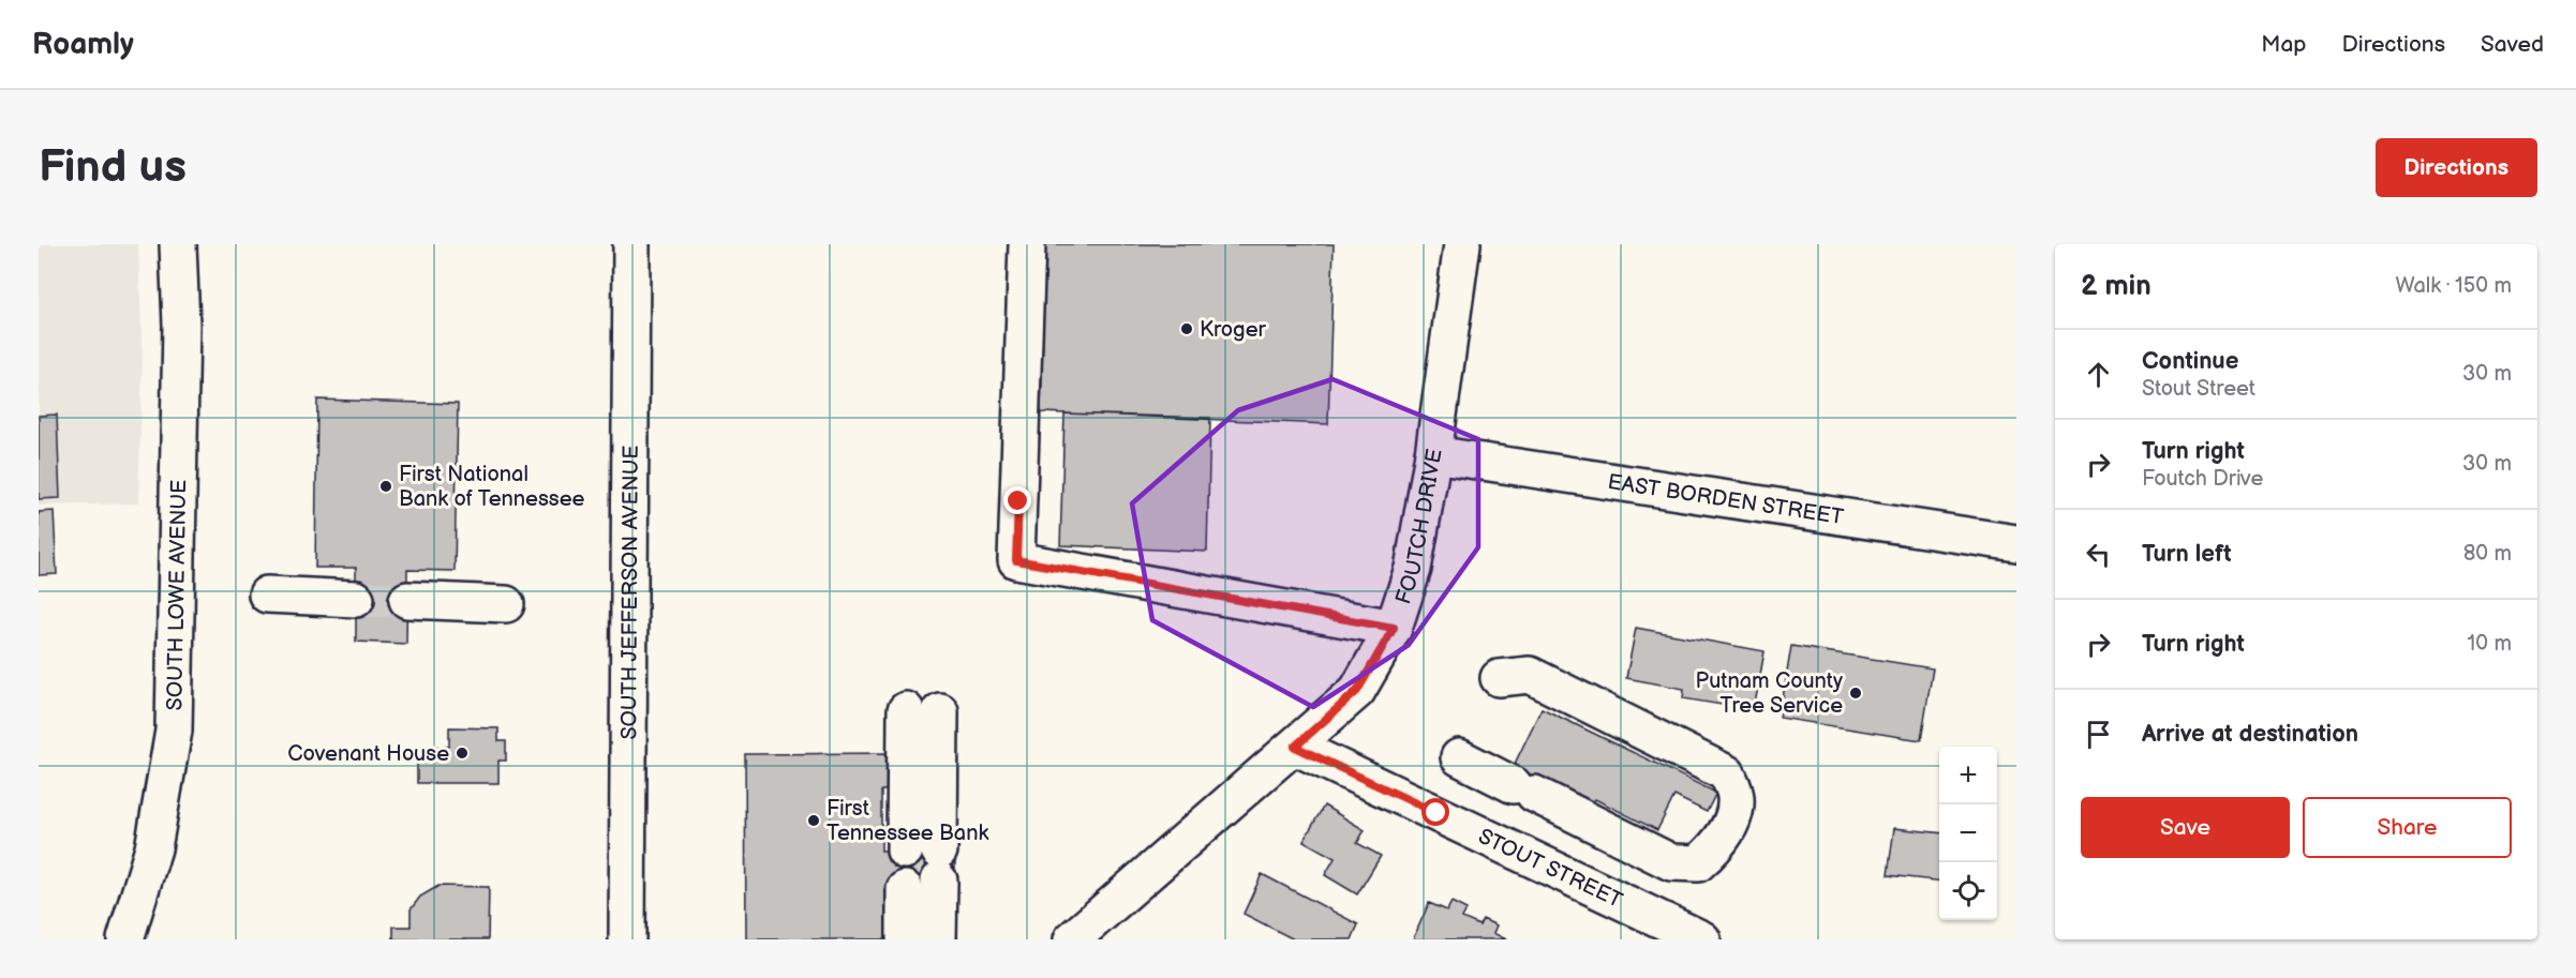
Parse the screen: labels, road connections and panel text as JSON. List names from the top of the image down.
{
  "streets": {
    "street": [
      "EAST BORDEN STREET",
      "FOUTCH DRIVE",
      "SOUTH JEFFERSON AVENUE",
      "SOUTH LOWE AVENUE",
      "STOUT STREET"
    ]
  },
  "crossings": [
    ["EAST BORDEN STREET", "FOUTCH DRIVE"],
    ["FOUTCH DRIVE", "STOUT STREET"]
  ],
  "places": [
    "Kroger",
    "First National Bank of Tennessee",
    "Putnam County Tree Service",
    "Covenant House",
    "First Tennessee Bank"
  ],
  "page": {
    "header": "Roamly",
    "nav": ["Map", "Directions", "Saved"],
    "buttons": [
      "Directions",
      ["Save", "Share"]
    ],
    "title": "Find us",
    "heading": ["2 min", "Walk · 150 m"],
    "list": [
      ["Continue", "Stout Street", "30 m"],
      ["Turn right", "Foutch Drive", "30 m"],
      ["Turn left", "80 m"],
      ["Turn right", "10 m"],
      "Arrive at destination"
    ],
    "map_buttons": ["+", "−"]
  }
}
